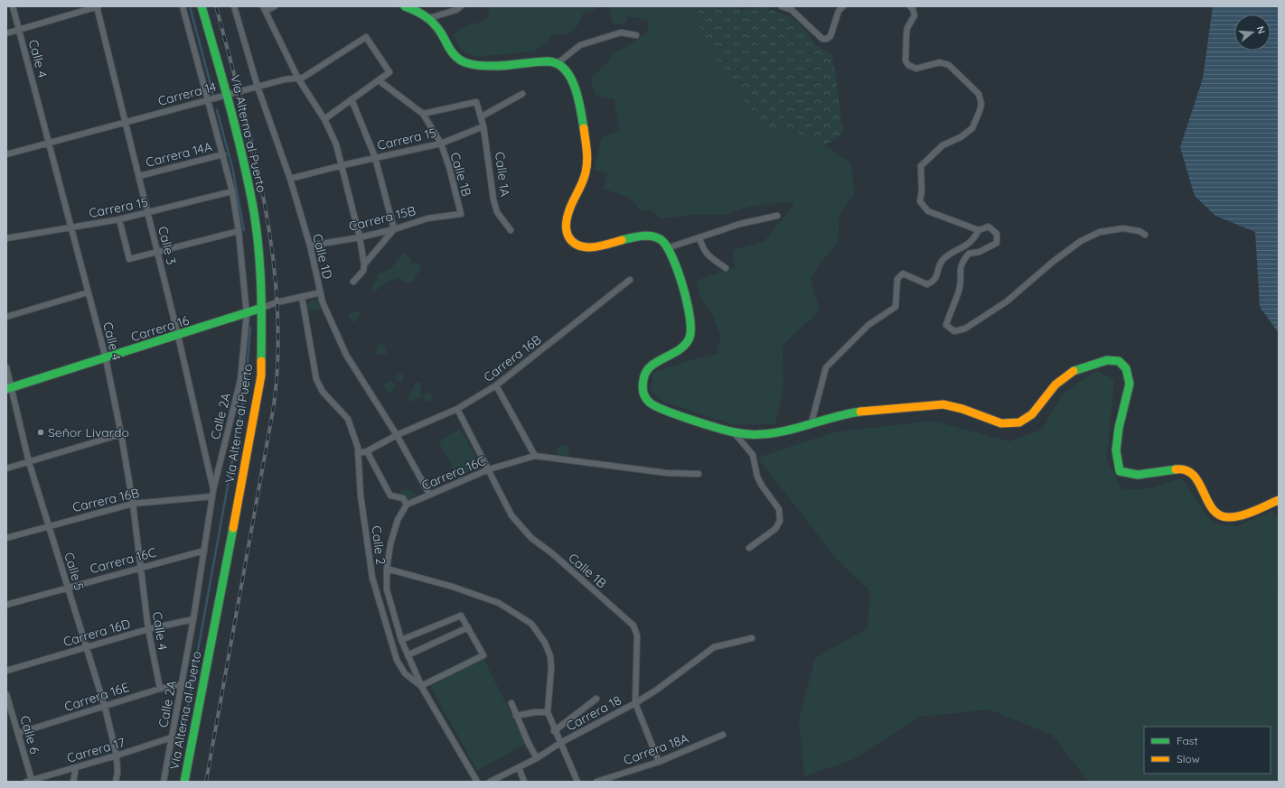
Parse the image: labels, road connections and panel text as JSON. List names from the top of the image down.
{
  "streets": {
    "street": [
      "Calle 4",
      "Carrera 14",
      "Vía Alterna al Puerto",
      "Carrera 15",
      "Carrera 14A",
      "Calle 1B",
      "Calle 1A",
      "Carrera 15B",
      "Calle 3",
      "Calle 1D",
      "Carrera 16",
      "Carrera 16B",
      "Calle 2A",
      "Carrera 16C",
      "Calle 2",
      "Calle 5",
      "Carrera 16D",
      "Carrera 16E",
      "Carrera 18",
      "Calle 6",
      "Carrera 18A",
      "Carrera 17"
    ]
  },
  "crossings": [
    ["Calle 4", "Carrera 14"],
    ["Calle 4", "Carrera 15"],
    ["Calle 4", "Carrera 16"],
    ["Calle 4", "Carrera 16B"],
    ["Calle 4", "Carrera 16C"],
    ["Calle 4", "Carrera 16D"],
    ["Calle 4", "Carrera 16E"],
    ["Carrera 14", "Vía Alterna al Puerto"],
    ["Carrera 14", "Calle 1B"],
    ["Carrera 14", "Calle 3"],
    ["Carrera 14", "Calle 1D"],
    ["Carrera 14", "Calle 2A"],
    ["Vía Alterna al Puerto", "Carrera 16"],
    ["Vía Alterna al Puerto", "Calle 2A"],
    ["Carrera 15", "Calle 1B"],
    ["Carrera 15", "Calle 1A"],
    ["Carrera 15", "Calle 3"],
    ["Carrera 15", "Calle 1D"],
    ["Carrera 15", "Calle 2A"],
    ["Carrera 14A", "Calle 3"],
    ["Carrera 14A", "Calle 2A"],
    ["Calle 1B", "Calle 1A"],
    ["Calle 1B", "Carrera 15B"],
    ["Calle 1B", "Carrera 16B"],
    ["Calle 1B", "Carrera 16C"],
    ["Calle 1B", "Carrera 18"],
    ["Calle 1B", "Carrera 18A"],
    ["Carrera 15B", "Calle 1D"],
    ["Calle 3", "Carrera 16"],
    ["Calle 3", "Carrera 16B"],
    ["Calle 3", "Calle 2A"],
    ["Calle 1D", "Carrera 16"],
    ["Calle 1D", "Carrera 16B"],
    ["Calle 1D", "Carrera 16C"],
    ["Carrera 16", "Calle 2A"],
    ["Carrera 16", "Calle 2"],
    ["Carrera 16", "Calle 5"],
    ["Carrera 16B", "Calle 2A"],
    ["Carrera 16B", "Calle 2"],
    ["Carrera 16B", "Calle 5"],
    ["Calle 2A", "Carrera 16C"],
    ["Calle 2A", "Carrera 16D"],
    ["Calle 2A", "Carrera 16E"],
    ["Calle 2A", "Carrera 17"],
    ["Carrera 16C", "Calle 5"],
    ["Calle 5", "Carrera 16D"],
    ["Calle 5", "Carrera 16E"],
    ["Calle 5", "Carrera 17"],
    ["Carrera 16E", "Calle 6"],
    ["Calle 6", "Carrera 17"]
  ],
  "places": ["Señor Livardo"],
  "legend": ["Fast", "Slow"],
  "north": "right"
}
